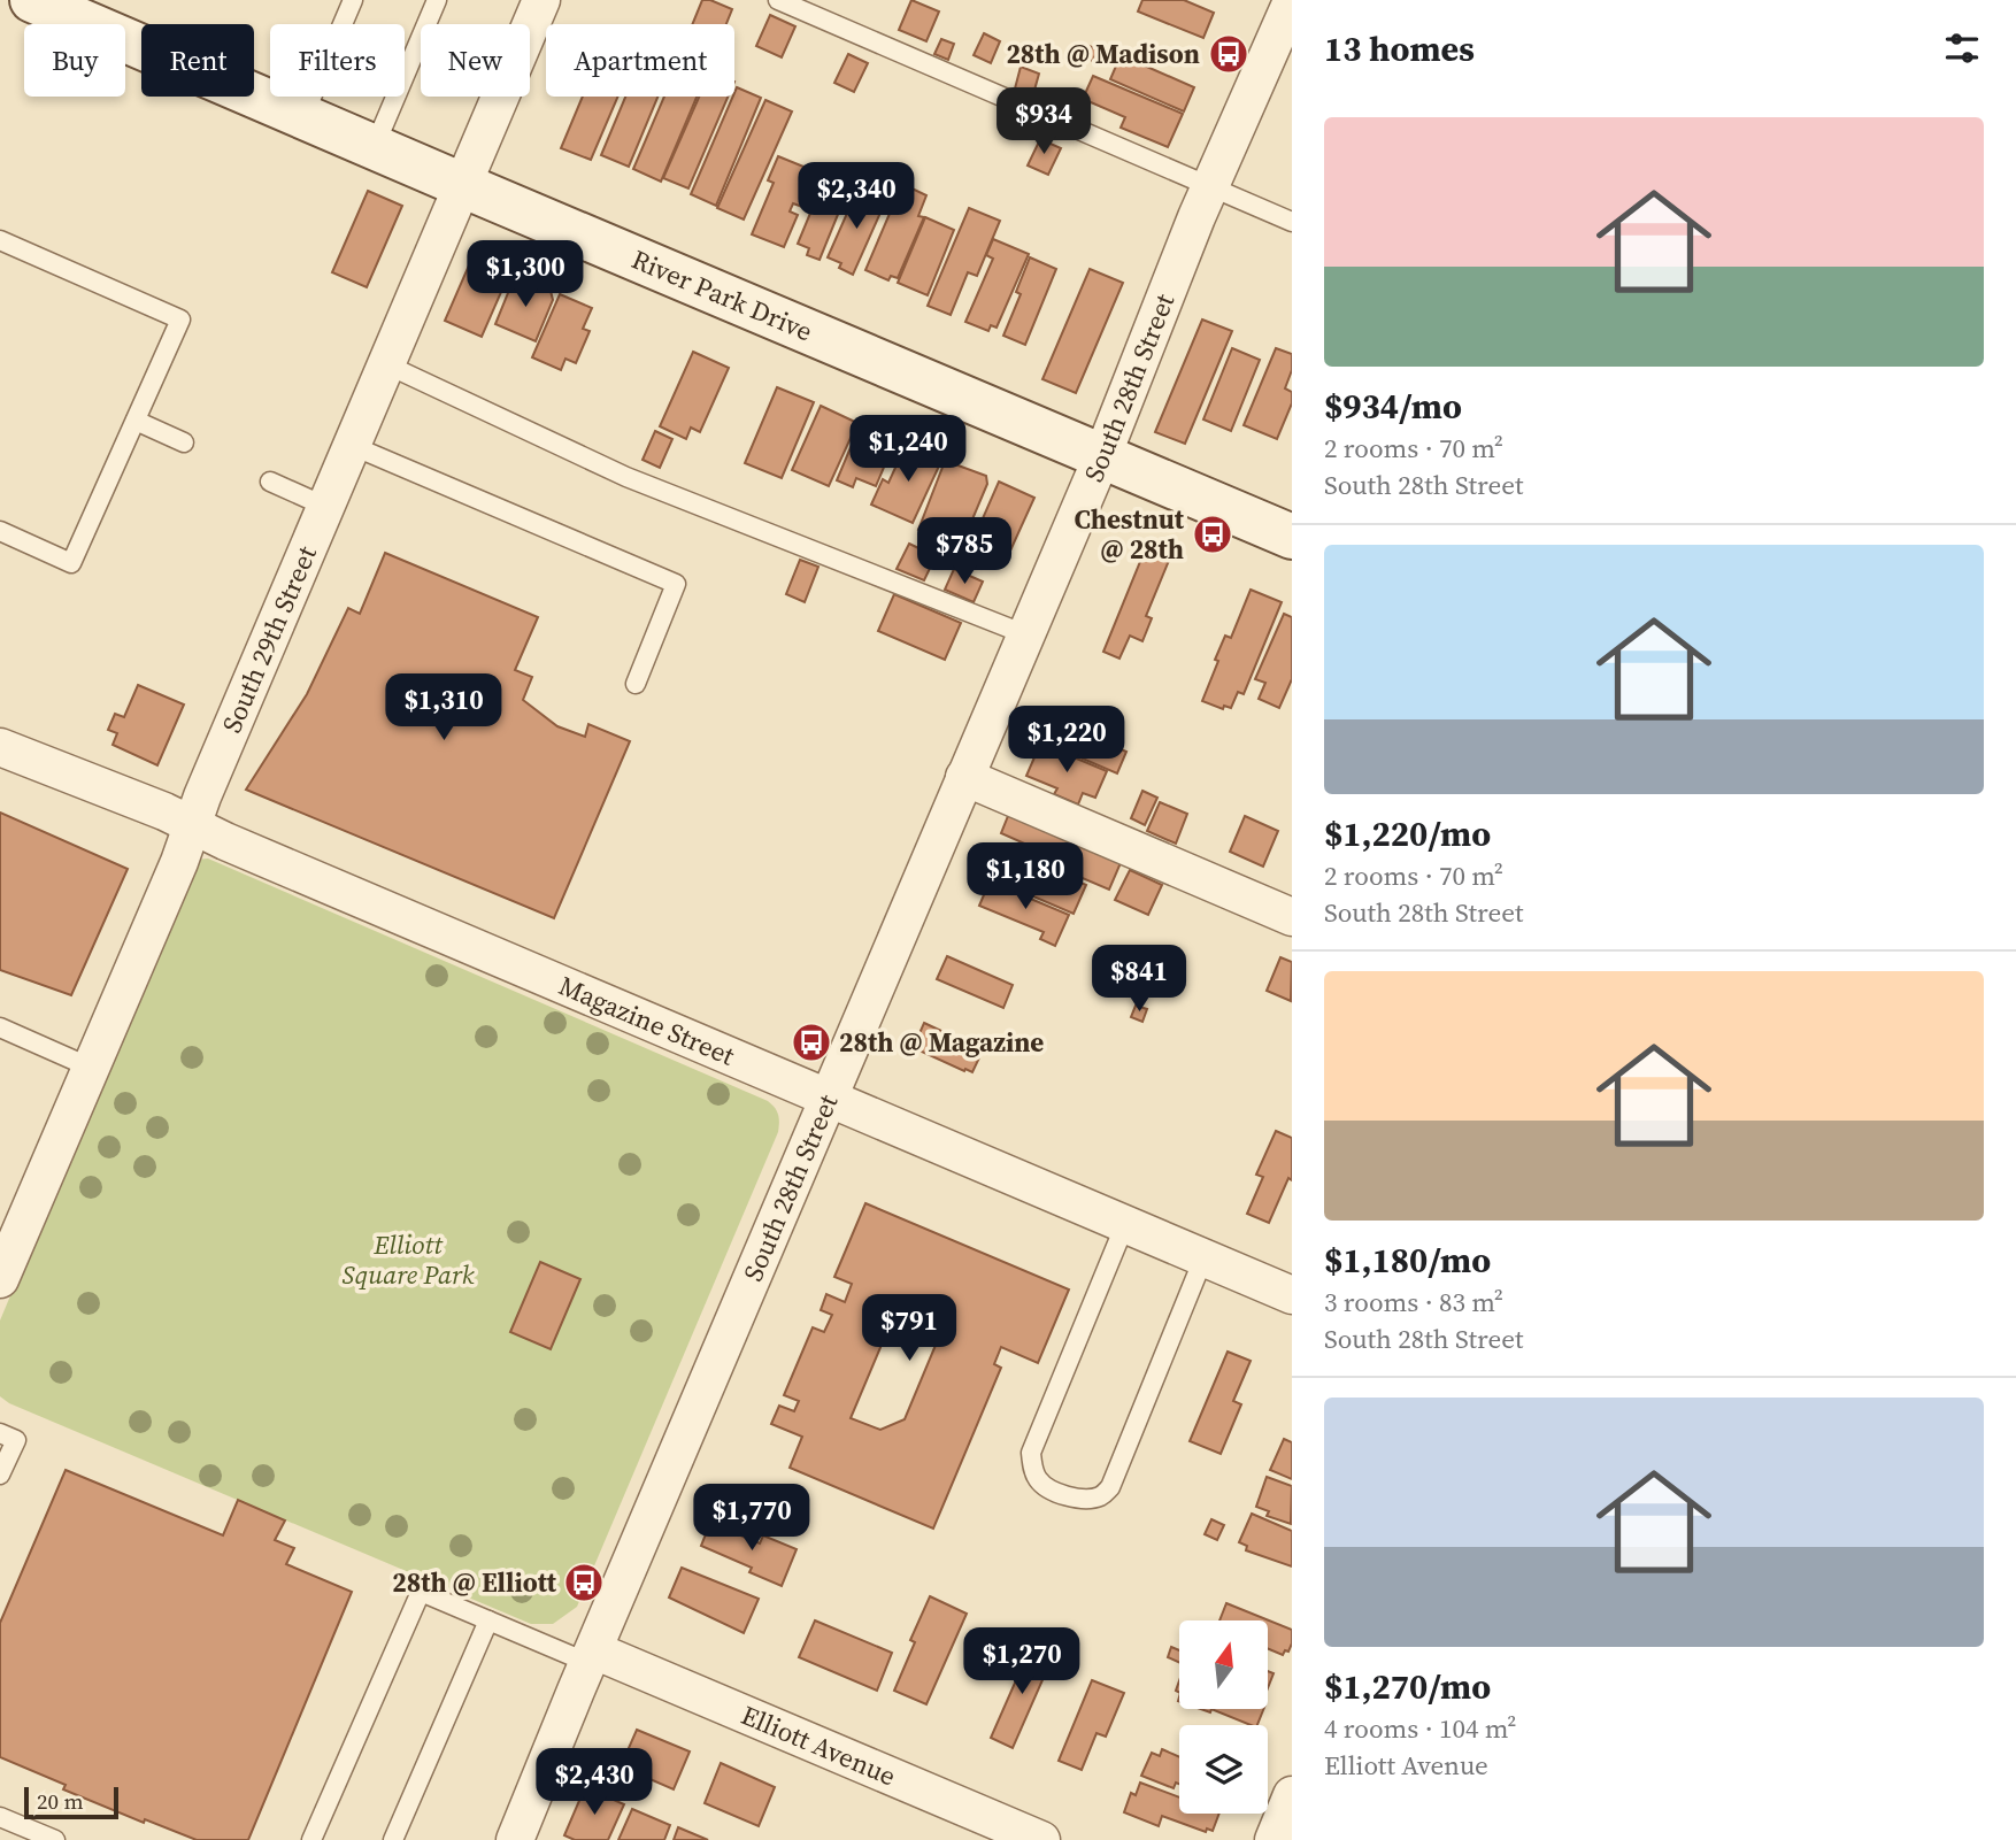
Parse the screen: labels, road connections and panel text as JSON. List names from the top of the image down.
{
  "streets": {
    "main road": ["River Park Drive"],
    "street": [
      "South 28th Street",
      "South 29th Street",
      "Magazine Street",
      "Elliott Avenue"
    ]
  },
  "crossings": [
    ["River Park Drive", "South 28th Street"],
    ["River Park Drive", "South 29th Street"],
    ["South 28th Street", "Magazine Street"],
    ["South 28th Street", "Elliott Avenue"],
    ["South 29th Street", "Magazine Street"]
  ],
  "parks": ["Elliott Square Park"],
  "places": {
    "bus stop": [
      "28th @ Madison",
      "Chestnut @ 28th",
      "28th @ Magazine",
      "28th @ Elliott"
    ]
  },
  "scale_bar": "20 m",
  "north": "top",
  "page": {
    "heading": "13 homes",
    "chip": [
      "Buy",
      "Rent",
      "Filters",
      "New",
      "Apartment"
    ],
    "price": [
      "$934",
      "$2,340",
      "$1,300",
      "$1,240",
      "$785",
      "$1,310",
      "$1,220",
      "$1,180",
      "$841",
      "$791",
      "$1,770",
      "$1,270",
      "$2,430"
    ],
    "list": [
      {
        "name": "$934/mo",
        "note": "2 rooms · 70 m² · South 28th Street"
      },
      {
        "name": "$1,220/mo",
        "note": "2 rooms · 70 m² · South 28th Street"
      },
      {
        "name": "$1,180/mo",
        "note": "3 rooms · 83 m² · South 28th Street"
      },
      {
        "name": "$1,270/mo",
        "note": "4 rooms · 104 m² · Elliott Avenue"
      }
    ],
    "scale": "20 m"
  }
}
